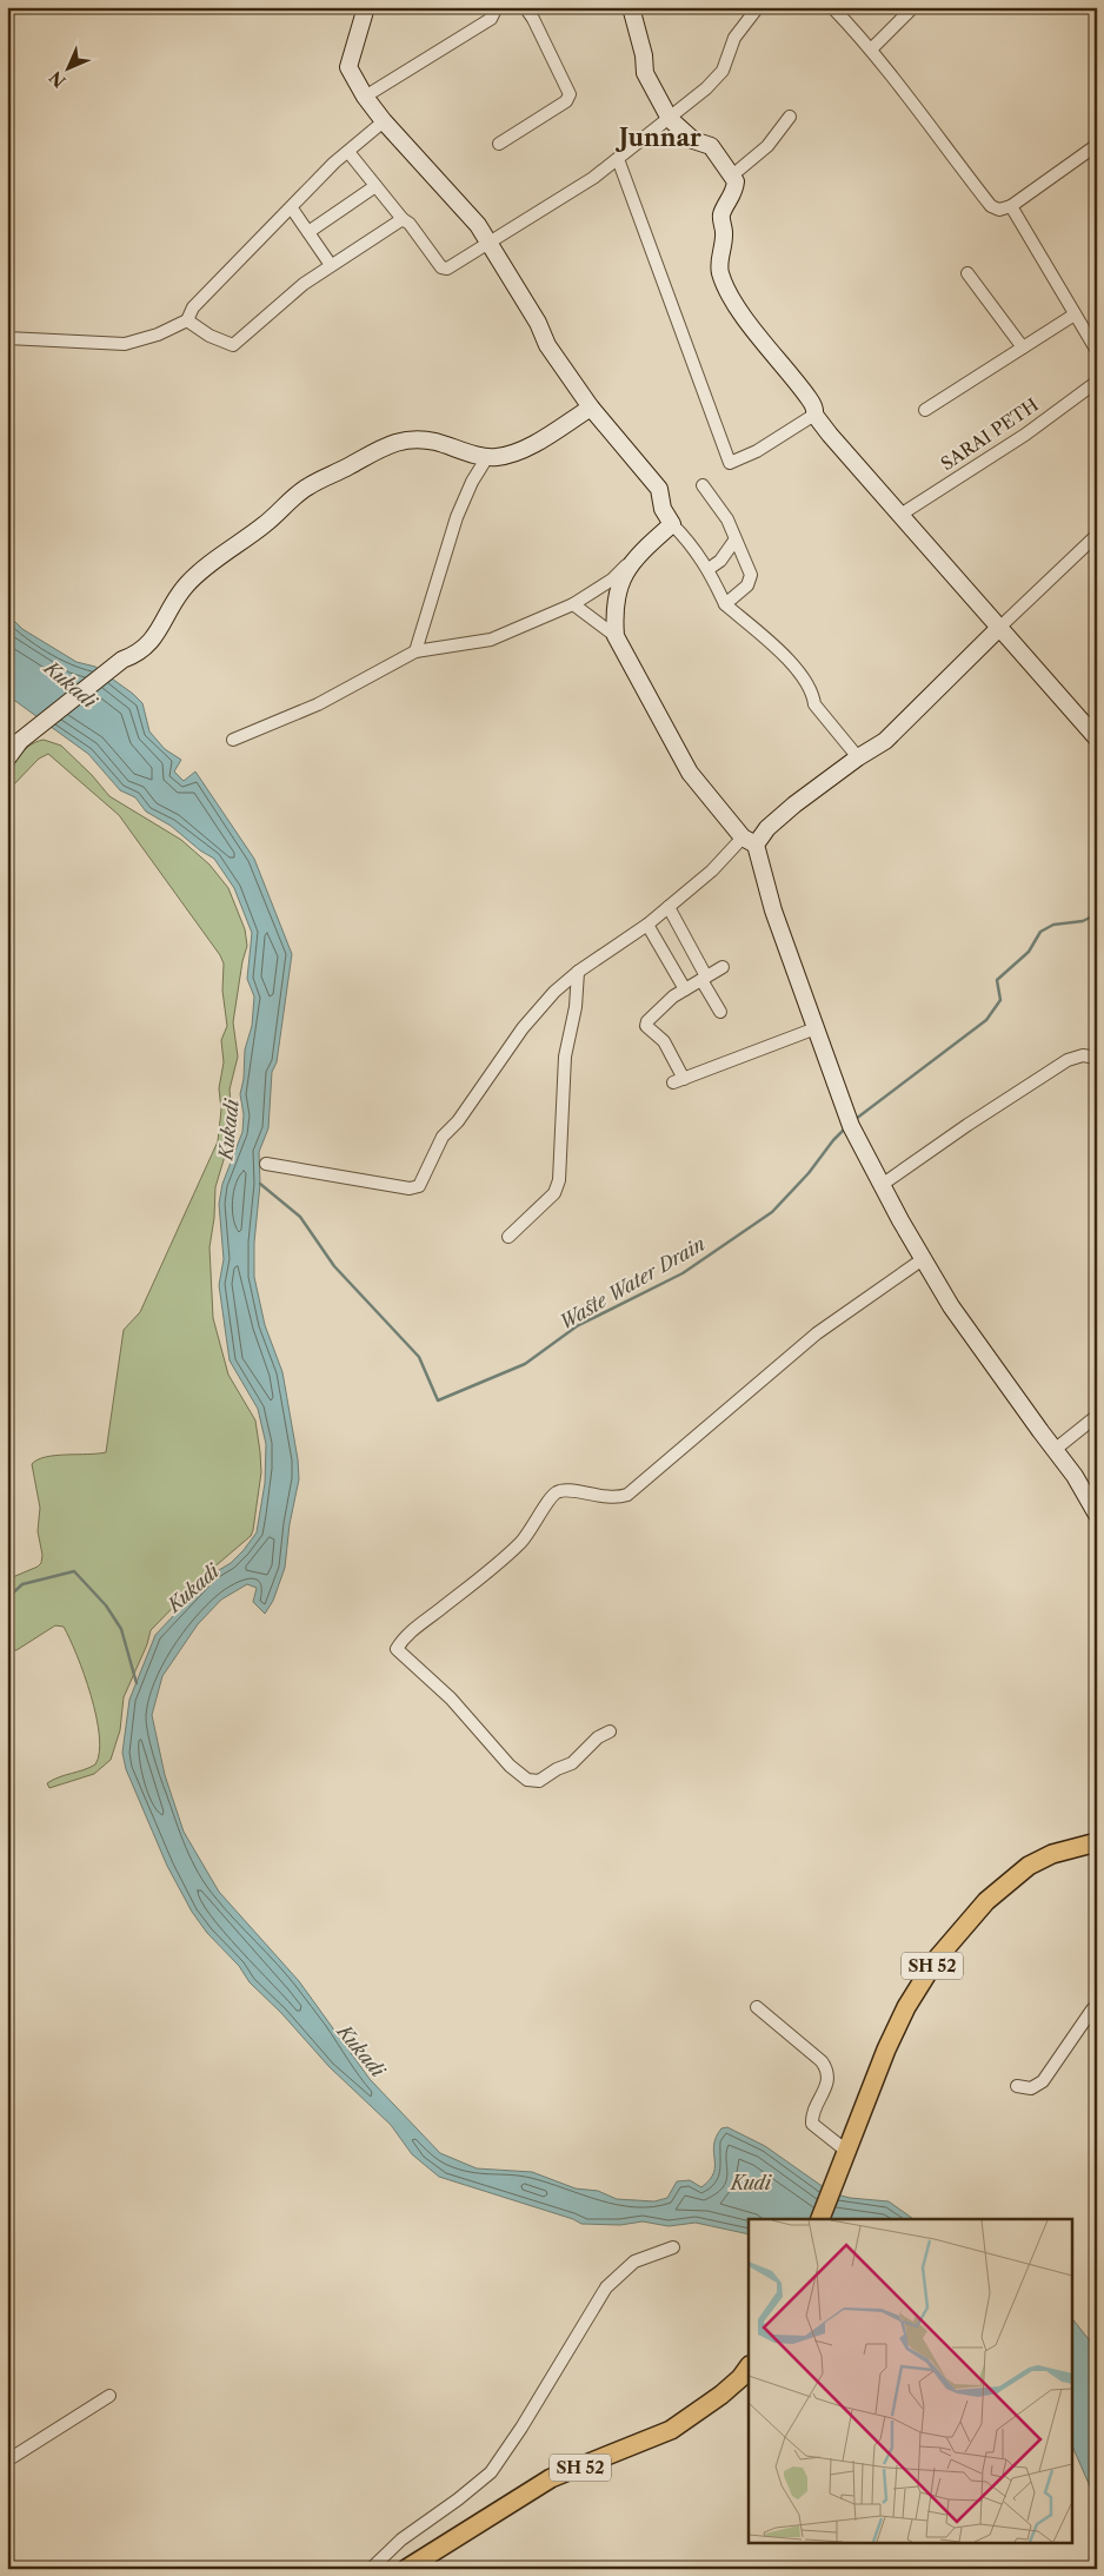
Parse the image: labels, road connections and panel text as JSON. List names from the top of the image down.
{
  "streets": {
    "main road": ["SH 52"],
    "street": ["SARAI PETH"]
  },
  "districts": ["Junnar"],
  "water": ["Kukadi", "Waste Water Drain", "Kudi"],
  "north": "bottom left"
}
